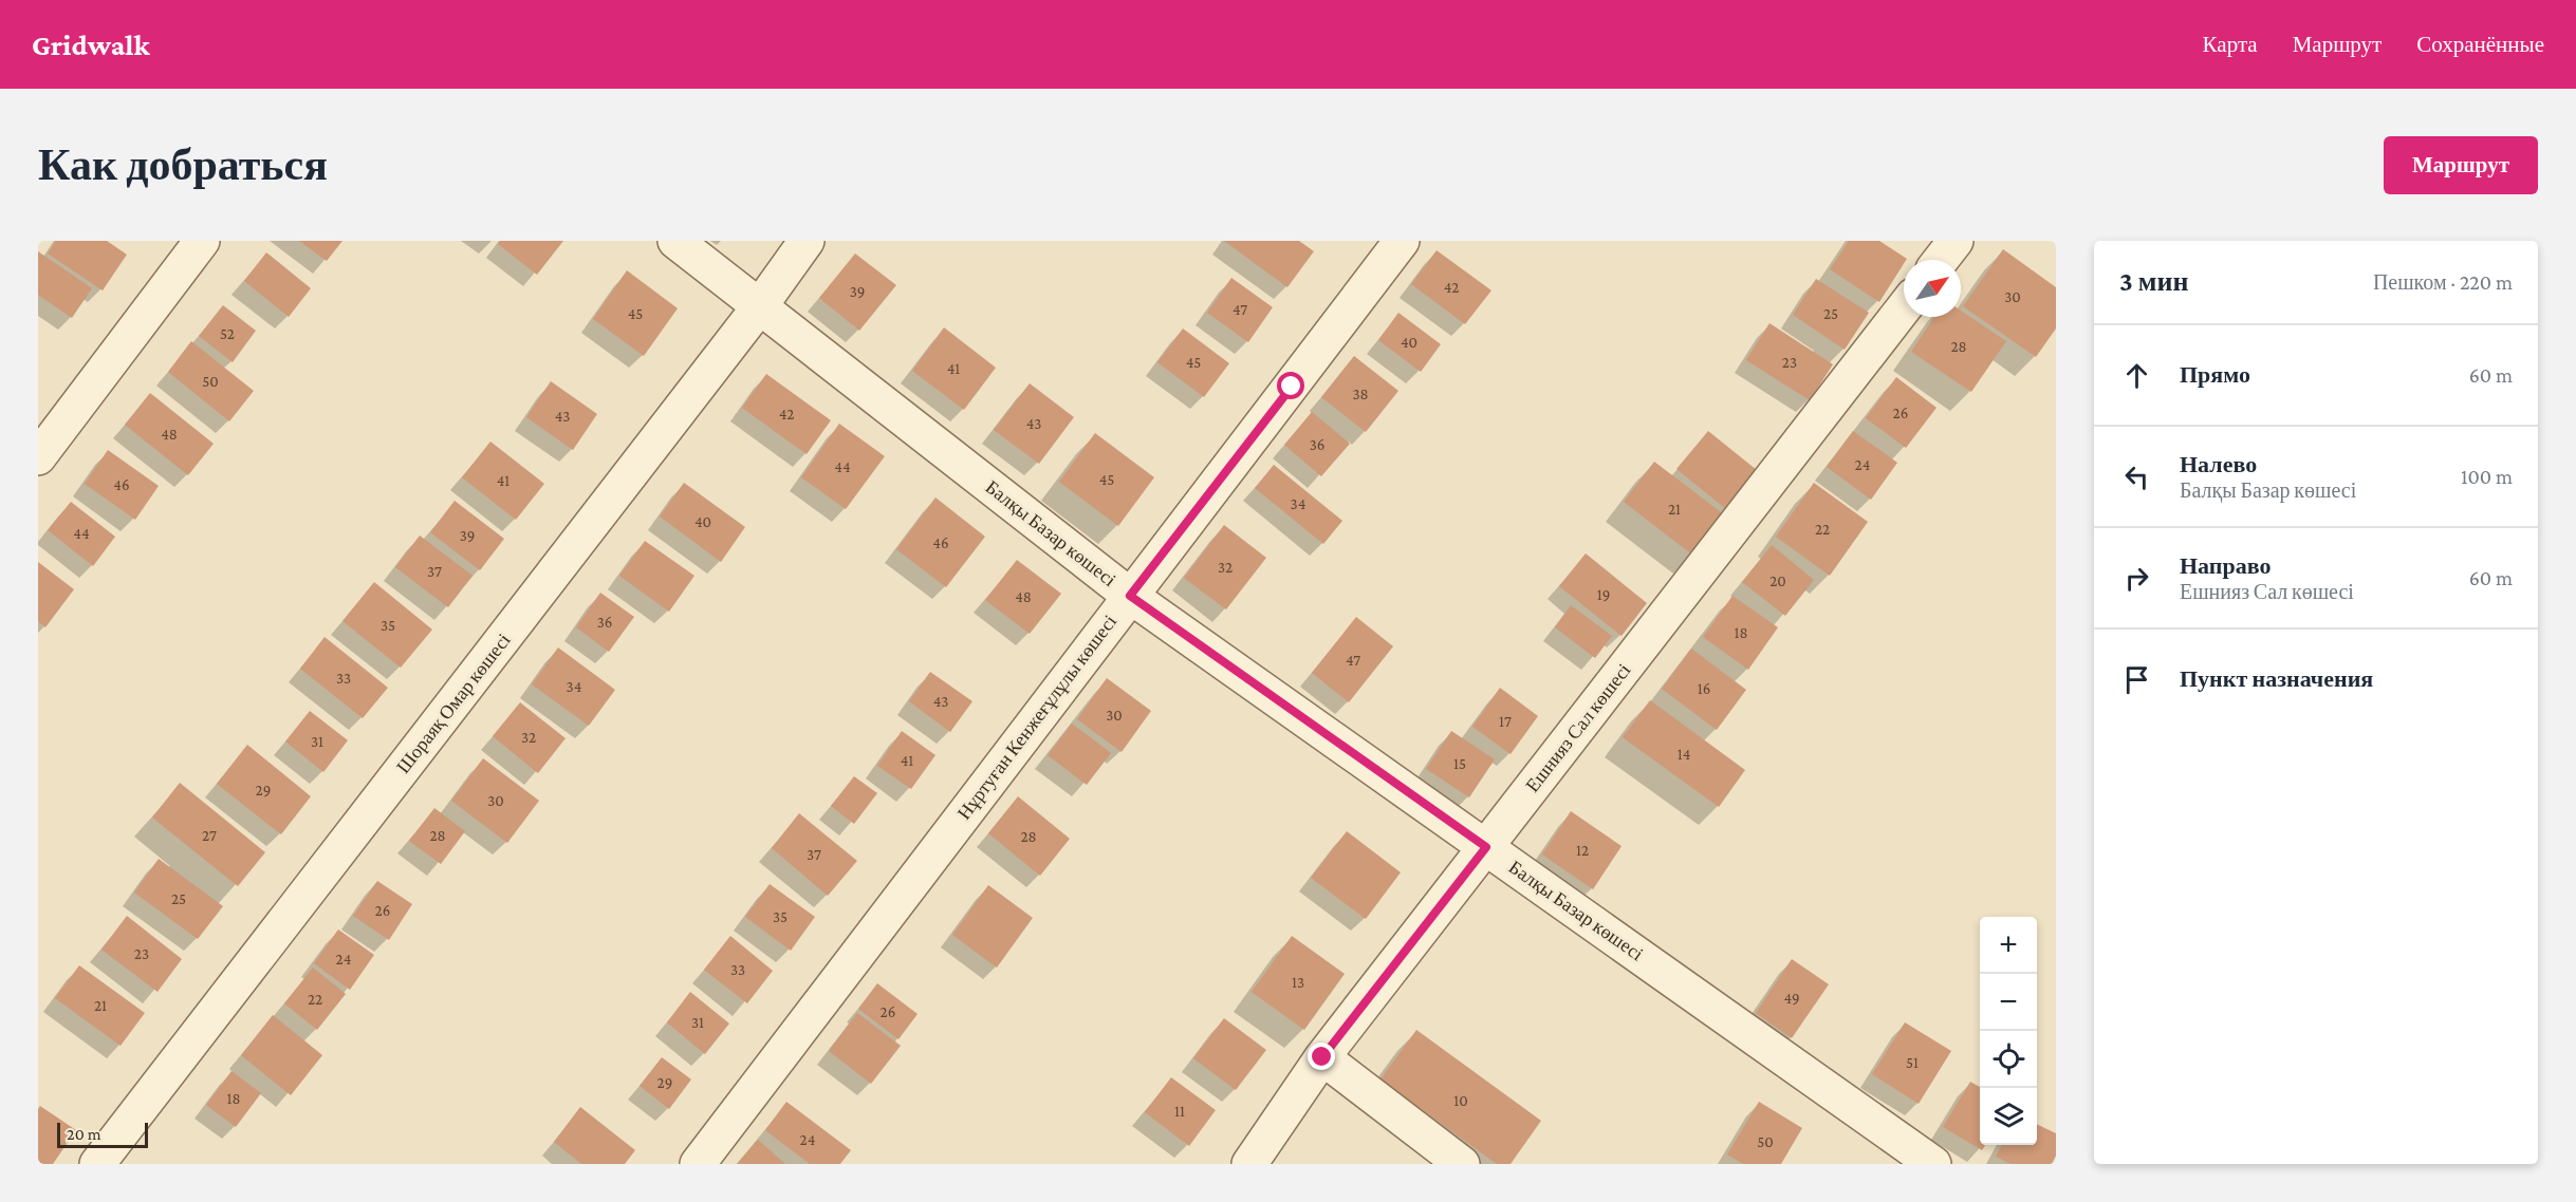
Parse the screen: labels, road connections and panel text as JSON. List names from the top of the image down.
{
  "streets": {
    "street": [
      "Балқы Базар көшесі",
      "Шораяқ Омар көшесі",
      "Нұртуған Кенжеғұлұлы көшесі",
      "Ешнияз Сал көшесі"
    ]
  },
  "crossings": [
    ["Балқы Базар көшесі", "Шораяқ Омар көшесі"],
    ["Балқы Базар көшесі", "Нұртуған Кенжеғұлұлы көшесі"],
    ["Балқы Базар көшесі", "Ешнияз Сал көшесі"]
  ],
  "house_numbers": [
    "42",
    "39",
    "30",
    "47",
    "45",
    "25",
    "52",
    "40",
    "28",
    "45",
    "23",
    "41",
    "50",
    "38",
    "26",
    "42",
    "43",
    "43",
    "48",
    "36",
    "24",
    "44",
    "45",
    "41",
    "46",
    "34",
    "21",
    "40",
    "22",
    "44",
    "39",
    "46",
    "32",
    "37",
    "20",
    "19",
    "48",
    "36",
    "35",
    "18",
    "47",
    "33",
    "34",
    "16",
    "43",
    "30",
    "17",
    "32",
    "31",
    "14",
    "41",
    "15",
    "29",
    "30",
    "27",
    "28",
    "28",
    "12",
    "37",
    "25",
    "26",
    "35",
    "23",
    "24",
    "33",
    "13",
    "49",
    "22",
    "21",
    "26",
    "31",
    "51",
    "29",
    "18",
    "10",
    "11",
    "24",
    "50"
  ],
  "scale_bar": "20 m",
  "north": "top right",
  "page": {
    "header": "Gridwalk",
    "nav": ["Карта", "Маршрут", "Сохранённые"],
    "buttons": "Маршрут",
    "title": "Как добраться",
    "heading": ["3 мин", "Пешком · 220 m"],
    "list": [
      ["Прямо", "60 m"],
      ["Налево", "Балқы Базар көшесі", "100 m"],
      ["Направо", "Ешнияз Сал көшесі", "60 m"],
      "Пункт назначения"
    ],
    "map_buttons": ["+", "−"],
    "scale": "20 m"
  }
}
